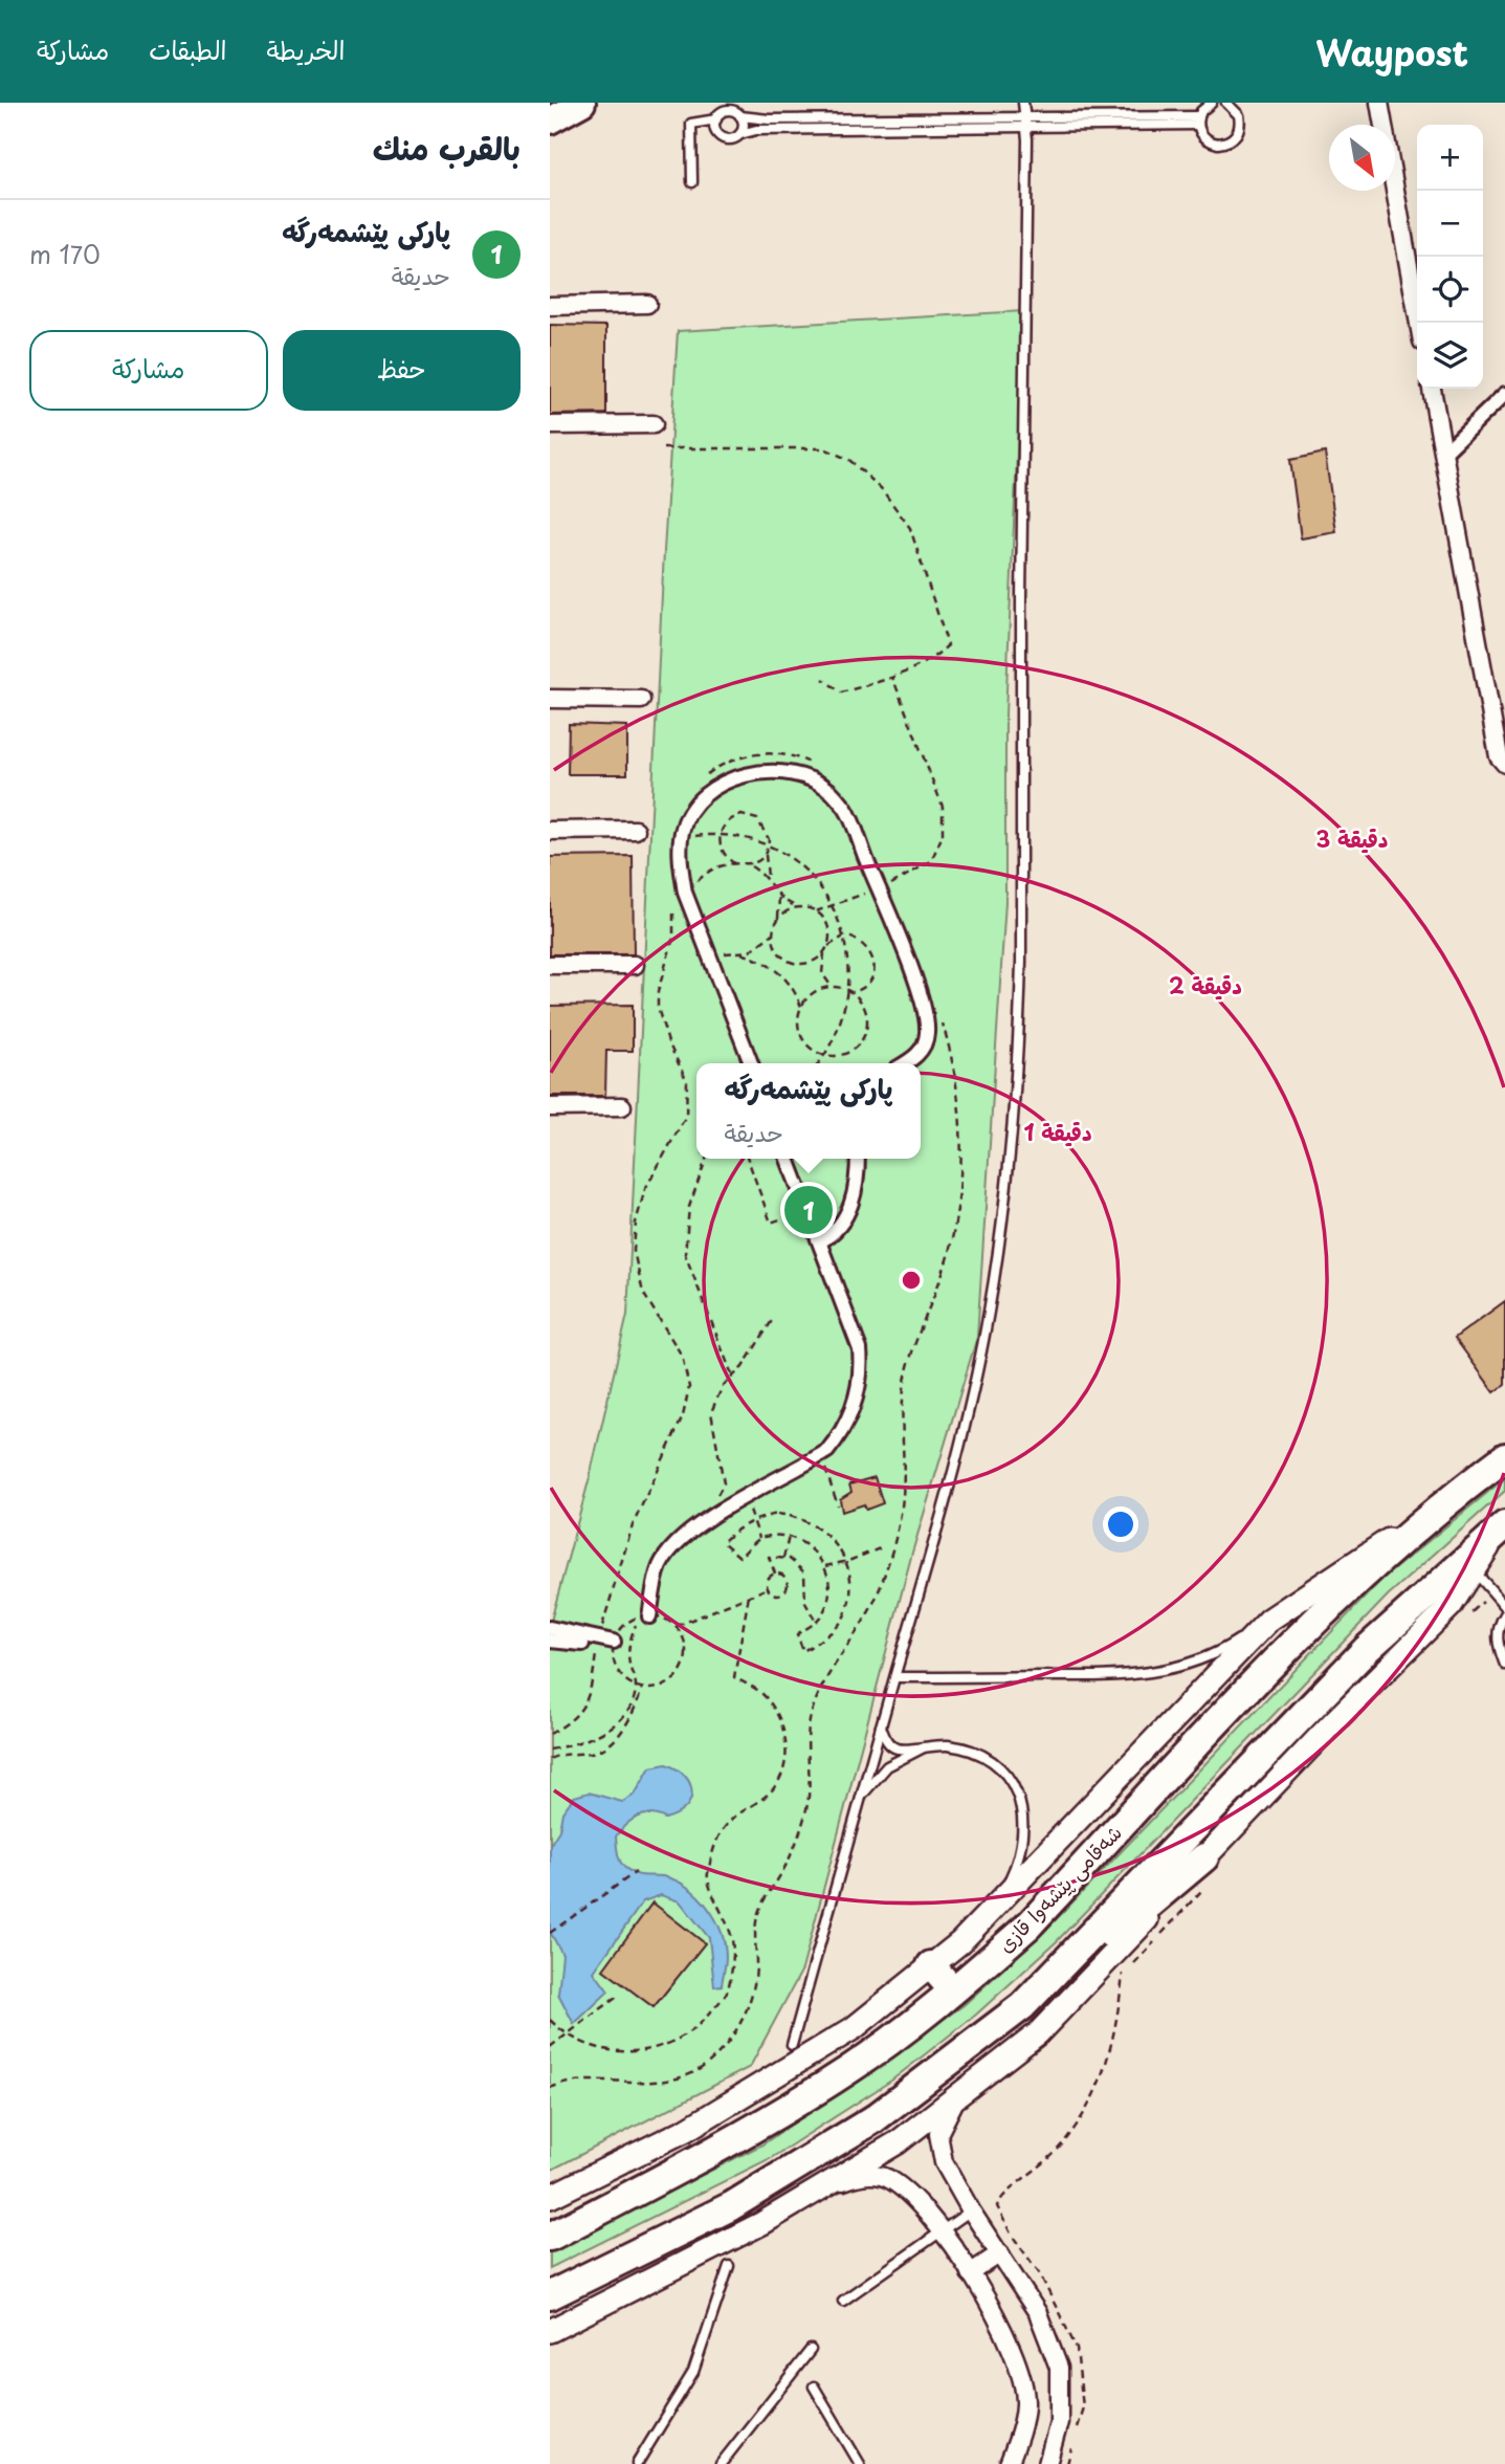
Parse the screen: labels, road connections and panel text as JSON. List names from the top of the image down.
{
  "streets": {
    "highway": ["شەقامی پێشەوا قازی"]
  },
  "north": "bottom right",
  "page": {
    "header": "Waypost",
    "nav": ["الخريطة", "الطبقات", "مشاركة"],
    "heading": "بالقرب منك",
    "map_buttons": ["+", "−"],
    "list": [
      {
        "mark": "1",
        "name": "پارکی پێشمەرگە",
        "note": "حديقة",
        "value": "170 m"
      }
    ],
    "buttons": ["حفظ", "مشاركة"],
    "popup": ["پارکی پێشمەرگە", "حديقة"],
    "pins": "1"
  },
  "rings": ["3 دقيقة", "2 دقيقة", "1 دقيقة"]
}
